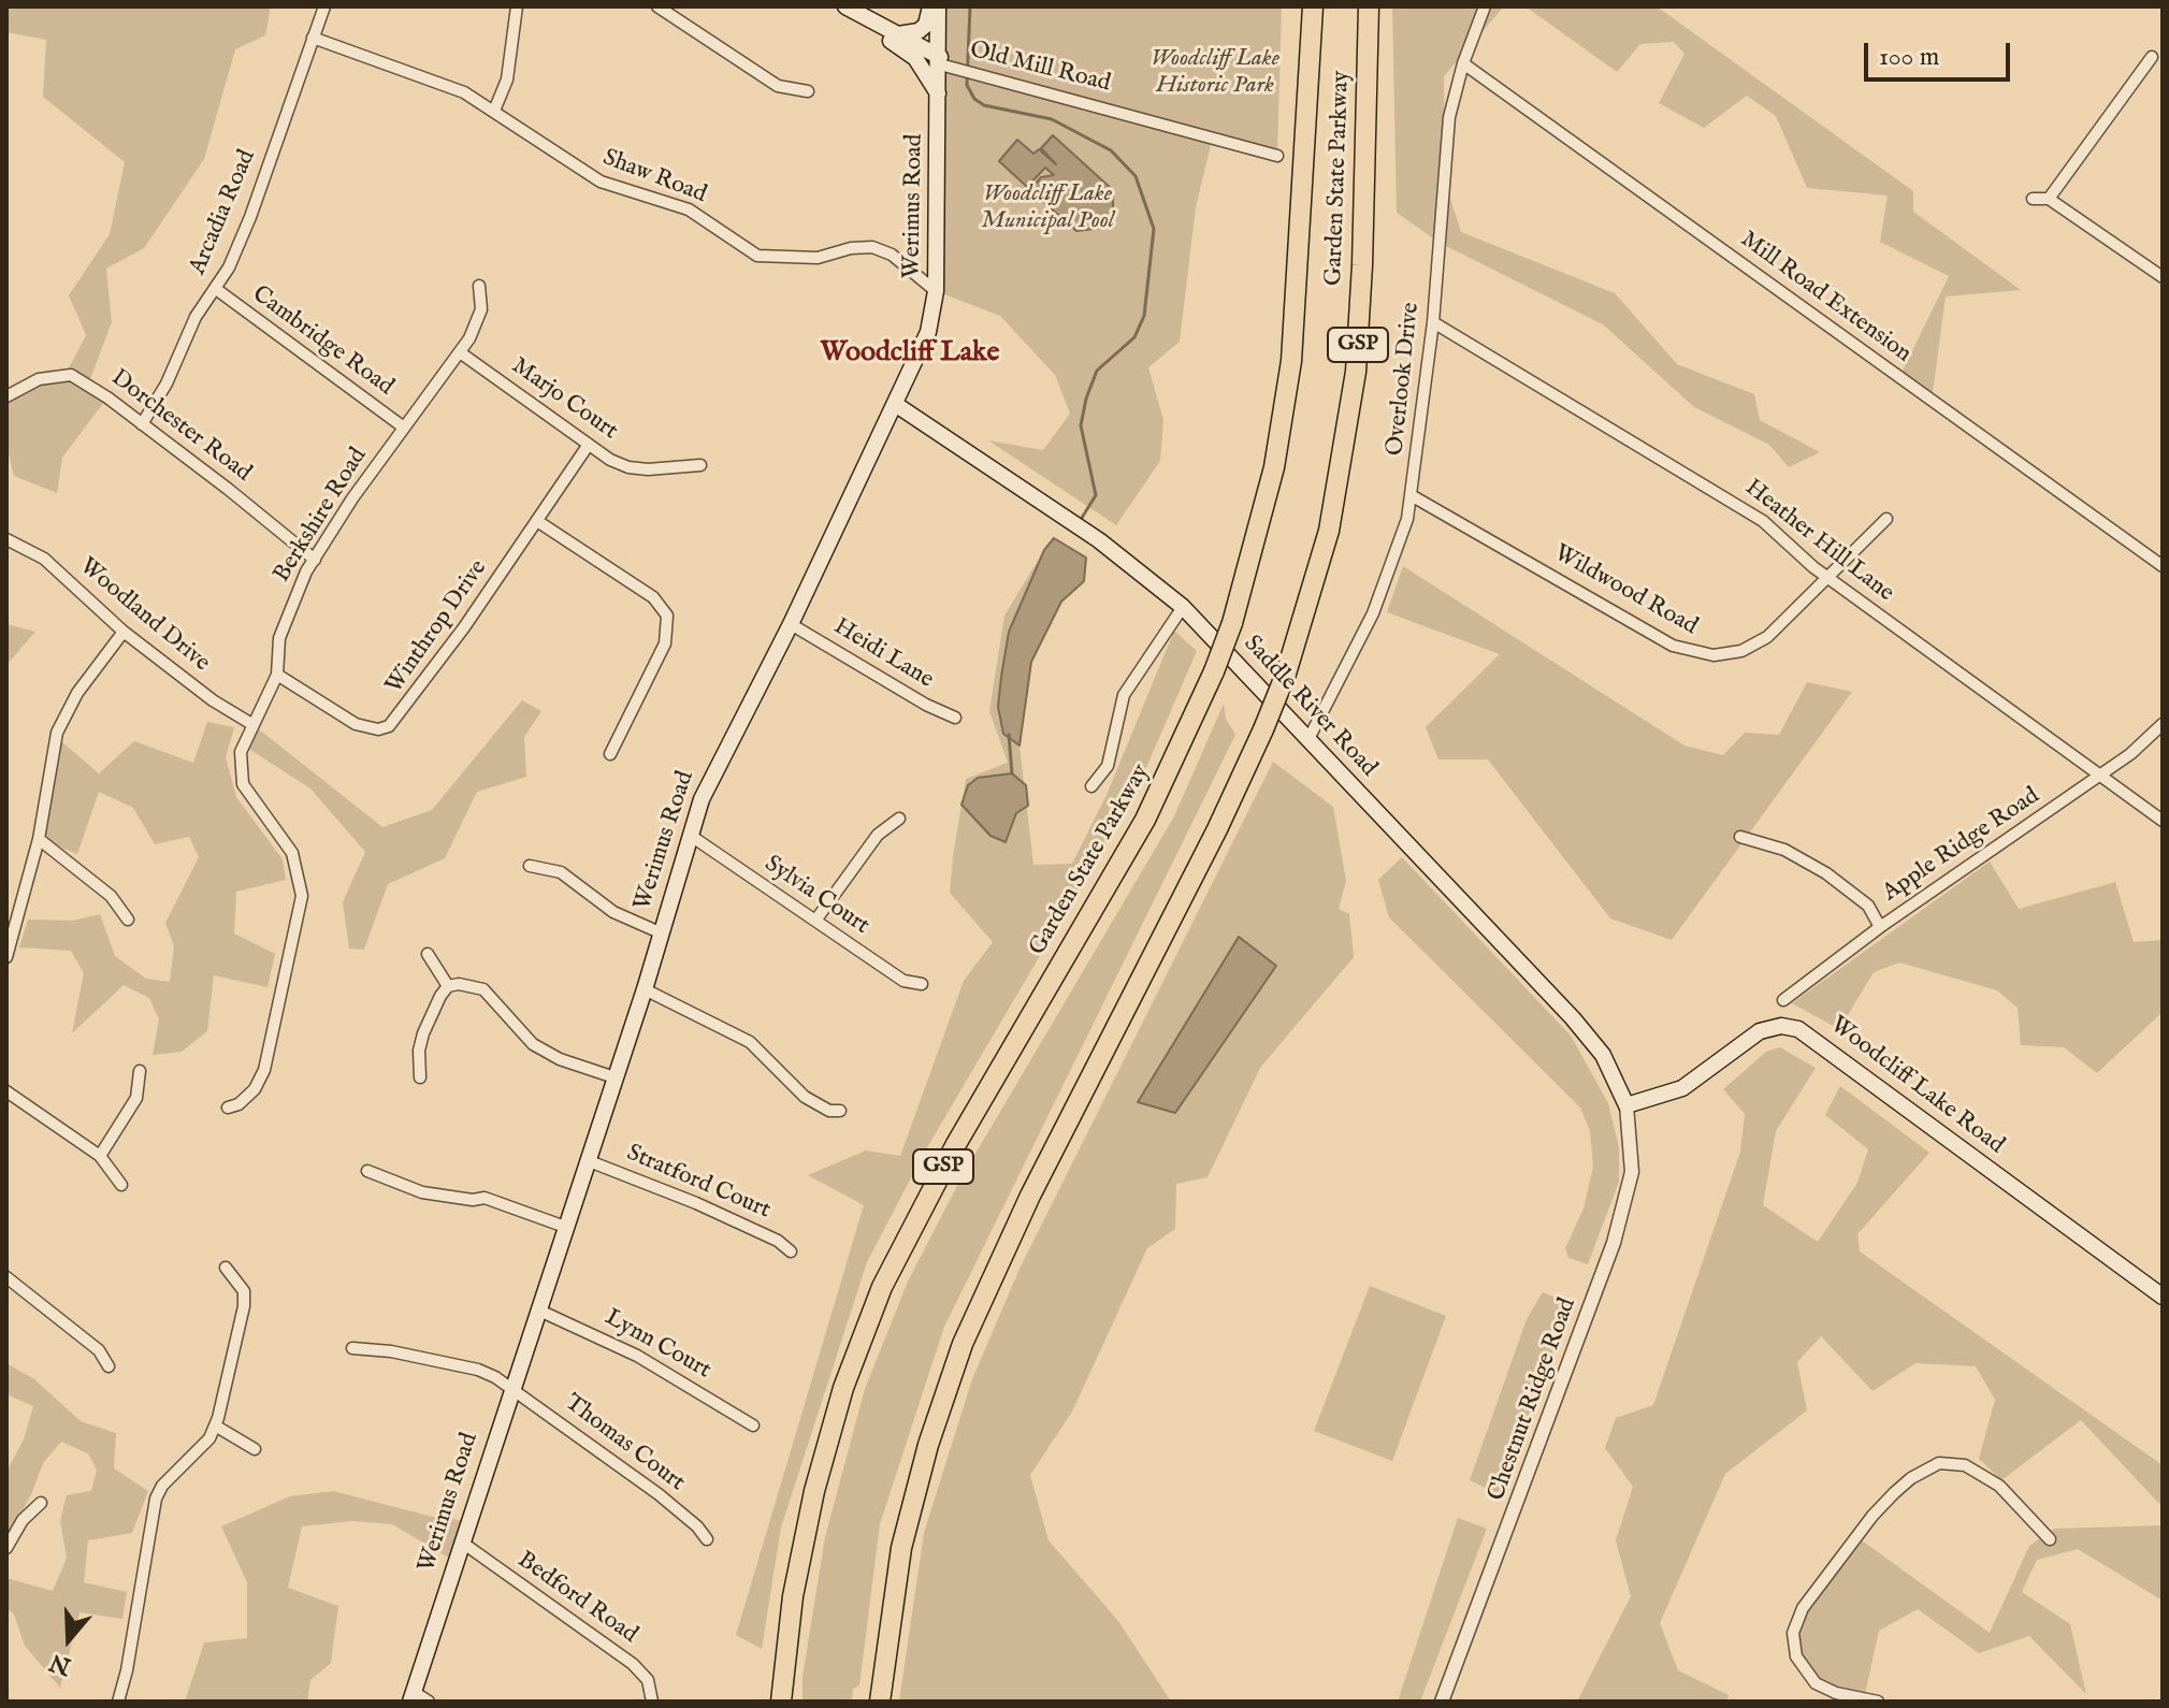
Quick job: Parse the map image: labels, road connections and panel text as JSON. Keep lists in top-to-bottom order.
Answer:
{
  "streets": {
    "highway": ["Garden State Parkway", "GSP"],
    "main road": ["Werimus Road", "Saddle River Road", "Woodcliff Lake Road"],
    "street": [
      "Old Mill Road",
      "Shaw Road",
      "Arcadia Road",
      "Mill Road Extension",
      "Cambridge Road",
      "Overlook Drive",
      "Marjo Court",
      "Dorchester Road",
      "Berkshire Road",
      "Heather Hill Lane",
      "Wildwood Road",
      "Woodland Drive",
      "Winthrop Drive",
      "Heidi Lane",
      "Apple Ridge Road",
      "Sylvia Court",
      "Stratford Court",
      "Lynn Court",
      "Chestnut Ridge Road",
      "Thomas Court",
      "Bedford Road"
    ]
  },
  "crossings": [
    ["Old Mill Road", "Werimus Road"],
    ["Shaw Road", "Werimus Road"],
    ["Shaw Road", "Arcadia Road"],
    ["Werimus Road", "Heidi Lane"],
    ["Werimus Road", "Saddle River Road"],
    ["Werimus Road", "Sylvia Court"],
    ["Werimus Road", "Stratford Court"],
    ["Werimus Road", "Lynn Court"],
    ["Werimus Road", "Thomas Court"],
    ["Werimus Road", "Bedford Road"],
    ["Arcadia Road", "Cambridge Road"],
    ["Arcadia Road", "Dorchester Road"],
    ["Mill Road Extension", "Overlook Drive"],
    ["Cambridge Road", "Berkshire Road"],
    ["Overlook Drive", "Heather Hill Lane"],
    ["Overlook Drive", "Wildwood Road"],
    ["Overlook Drive", "Saddle River Road"],
    ["Marjo Court", "Berkshire Road"],
    ["Marjo Court", "Winthrop Drive"],
    ["Dorchester Road", "Berkshire Road"],
    ["Berkshire Road", "Woodland Drive"],
    ["Berkshire Road", "Winthrop Drive"],
    ["Heather Hill Lane", "Wildwood Road"],
    ["Heather Hill Lane", "Apple Ridge Road"],
    ["Saddle River Road", "Woodcliff Lake Road"],
    ["Saddle River Road", "Chestnut Ridge Road"],
    ["Woodcliff Lake Road", "Chestnut Ridge Road"]
  ],
  "districts": ["Woodcliff Lake"],
  "parks": ["Woodcliff Lake Historic Park", "Woodcliff Lake Municipal Pool"],
  "scale_bar": "100 m",
  "north": "bottom"
}
